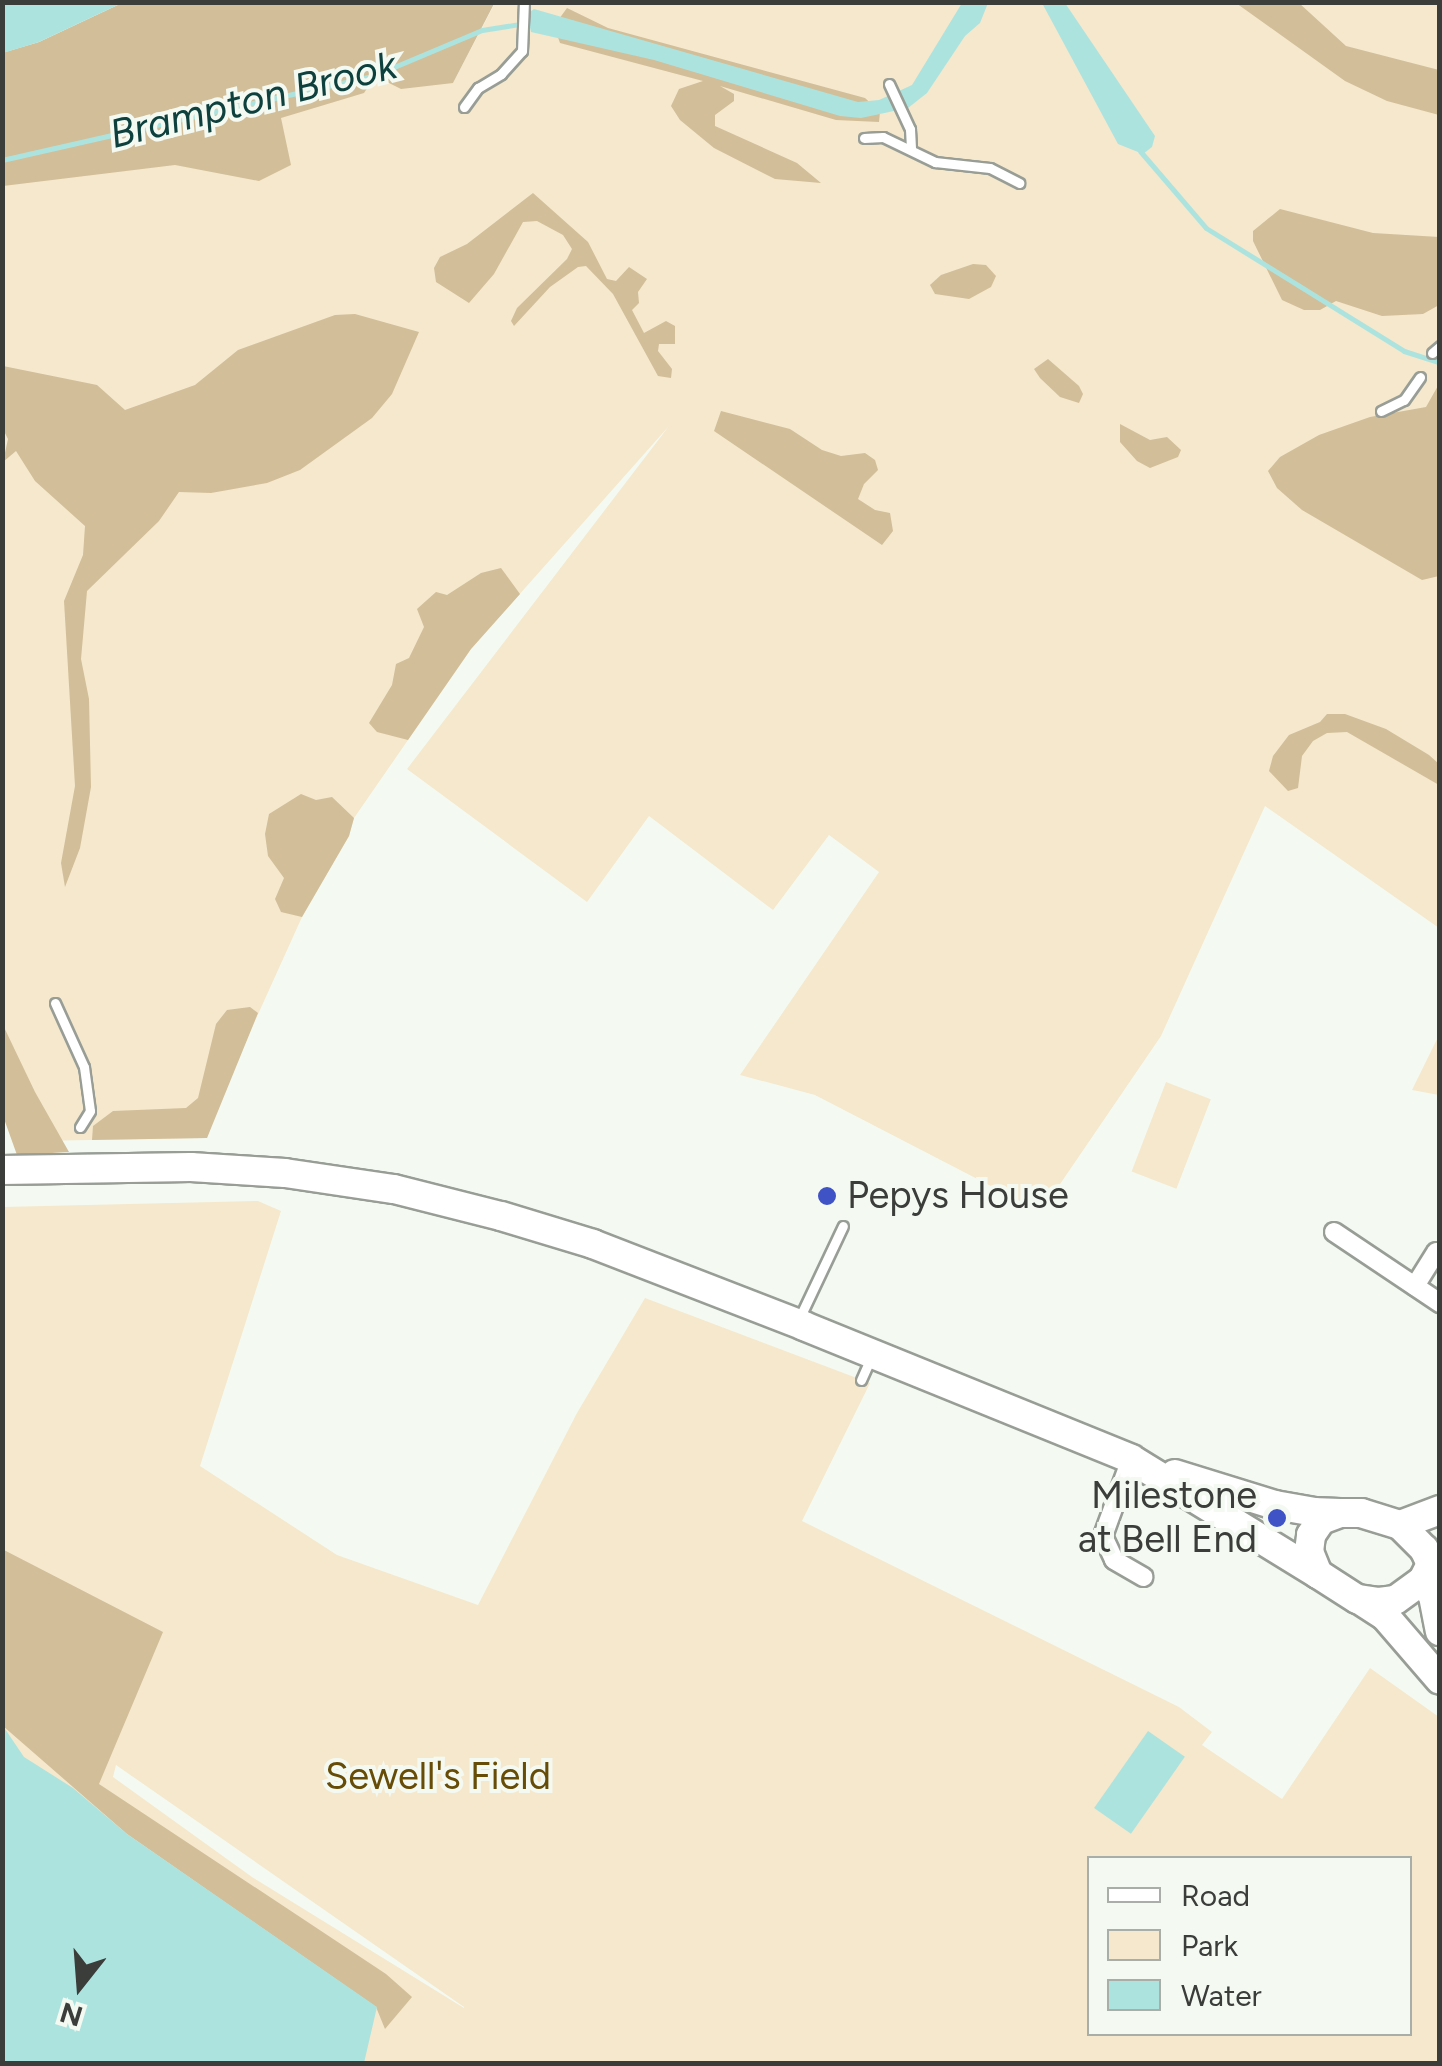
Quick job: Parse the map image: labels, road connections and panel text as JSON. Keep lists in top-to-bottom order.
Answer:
{
  "water": ["Brampton Brook"],
  "parks": ["Sewell's Field"],
  "places": ["Pepys House", "Milestone at Bell End"],
  "legend": ["Road", "Park", "Water"],
  "north": "bottom"
}
